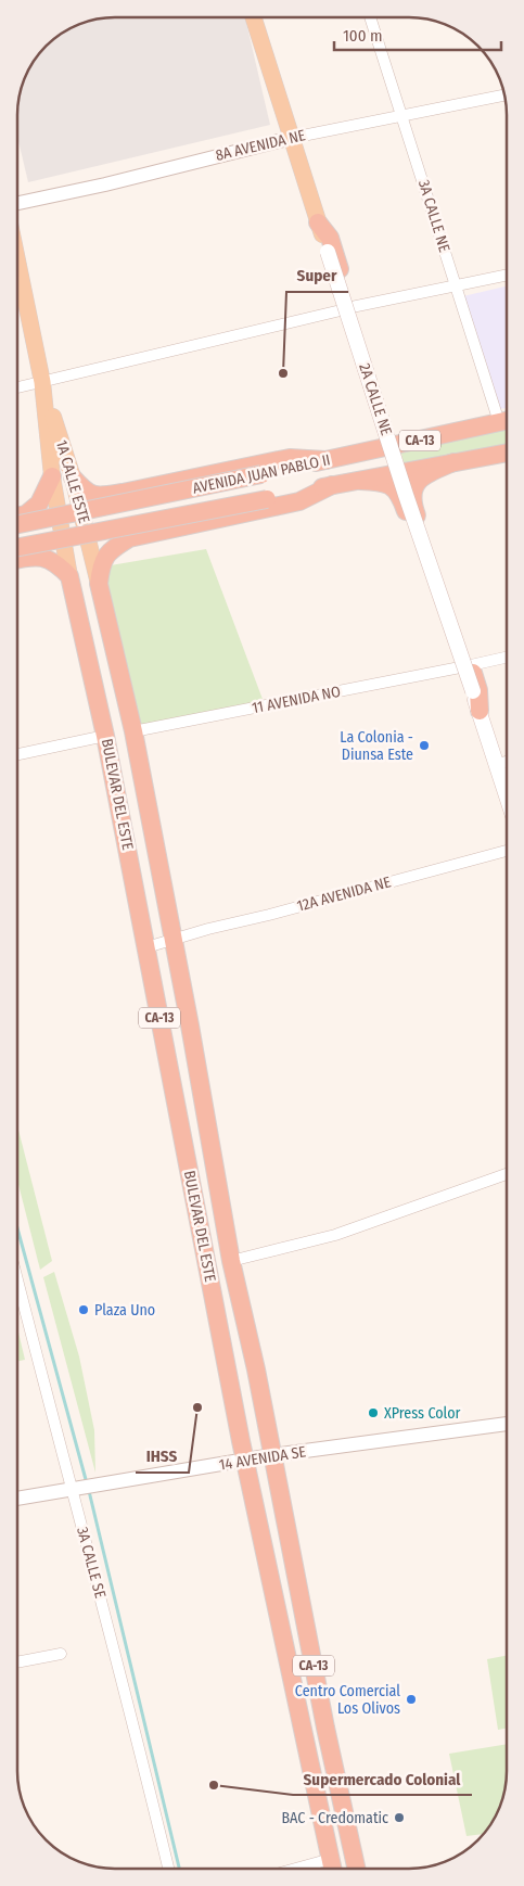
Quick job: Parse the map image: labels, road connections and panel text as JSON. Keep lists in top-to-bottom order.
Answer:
{
  "streets": {
    "highway": ["CA-13", "AVENIDA JUAN PABLO II", "BULEVAR DEL ESTE"],
    "main road": ["2A CALLE NE", "1A CALLE ESTE"],
    "street": [
      "8A AVENIDA NE",
      "3A CALLE NE",
      "11 AVENIDA NO",
      "12A AVENIDA NE",
      "14 AVENIDA SE",
      "3A CALLE SE"
    ]
  },
  "crossings": [
    ["8A AVENIDA NE", "3A CALLE NE"],
    ["8A AVENIDA NE", "2A CALLE NE"],
    ["3A CALLE NE", "AVENIDA JUAN PABLO II"],
    ["1A CALLE ESTE", "BULEVAR DEL ESTE"],
    ["11 AVENIDA NO", "BULEVAR DEL ESTE"],
    ["BULEVAR DEL ESTE", "12A AVENIDA NE"],
    ["BULEVAR DEL ESTE", "14 AVENIDA SE"],
    ["14 AVENIDA SE", "3A CALLE SE"]
  ],
  "places": [
    "Super",
    "La Colonia - Diunsa Este",
    "Plaza Uno",
    "IHSS",
    "XPress Color",
    "Centro Comercial Los Olivos",
    "Supermercado Colonial",
    "BAC - Credomatic"
  ],
  "scale_bar": "100 m"
}
